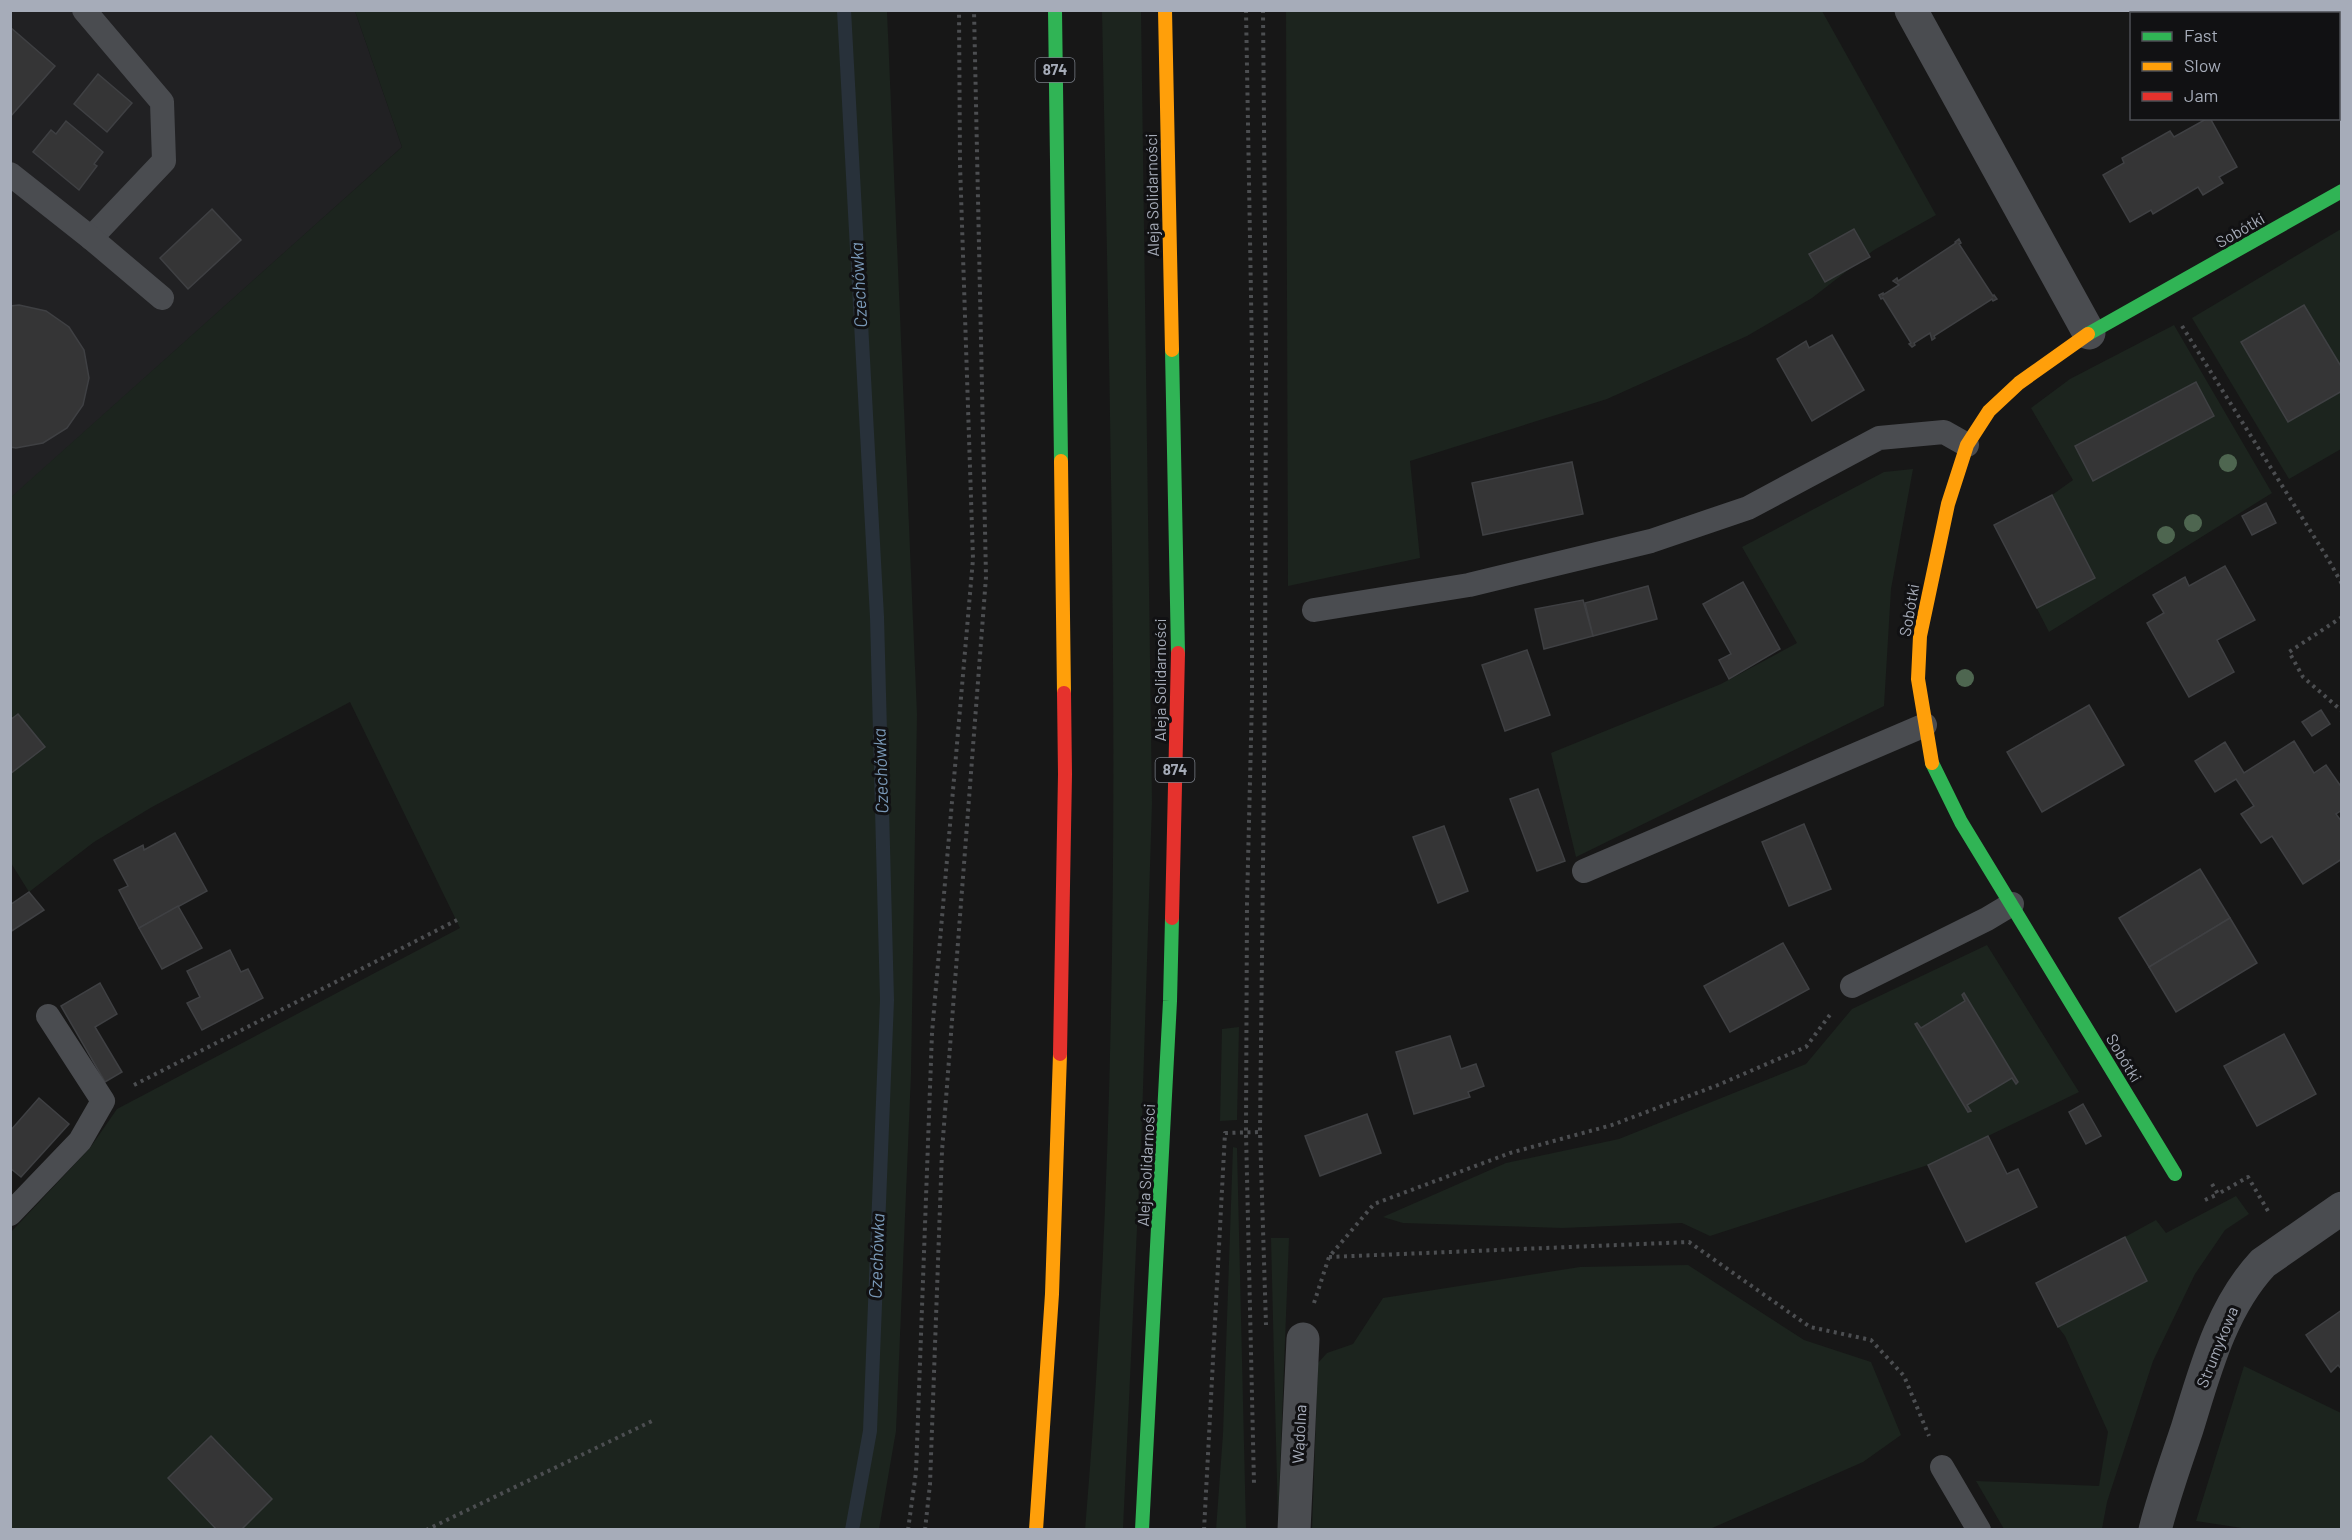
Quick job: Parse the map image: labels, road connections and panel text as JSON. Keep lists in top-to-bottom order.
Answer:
{
  "streets": {
    "main road": ["874", "Aleja Solidarności", "Sobótki"],
    "street": ["Strumykowa", "Wądolna"]
  },
  "water": ["Czechówka"],
  "legend": ["Fast", "Slow", "Jam"]
}
